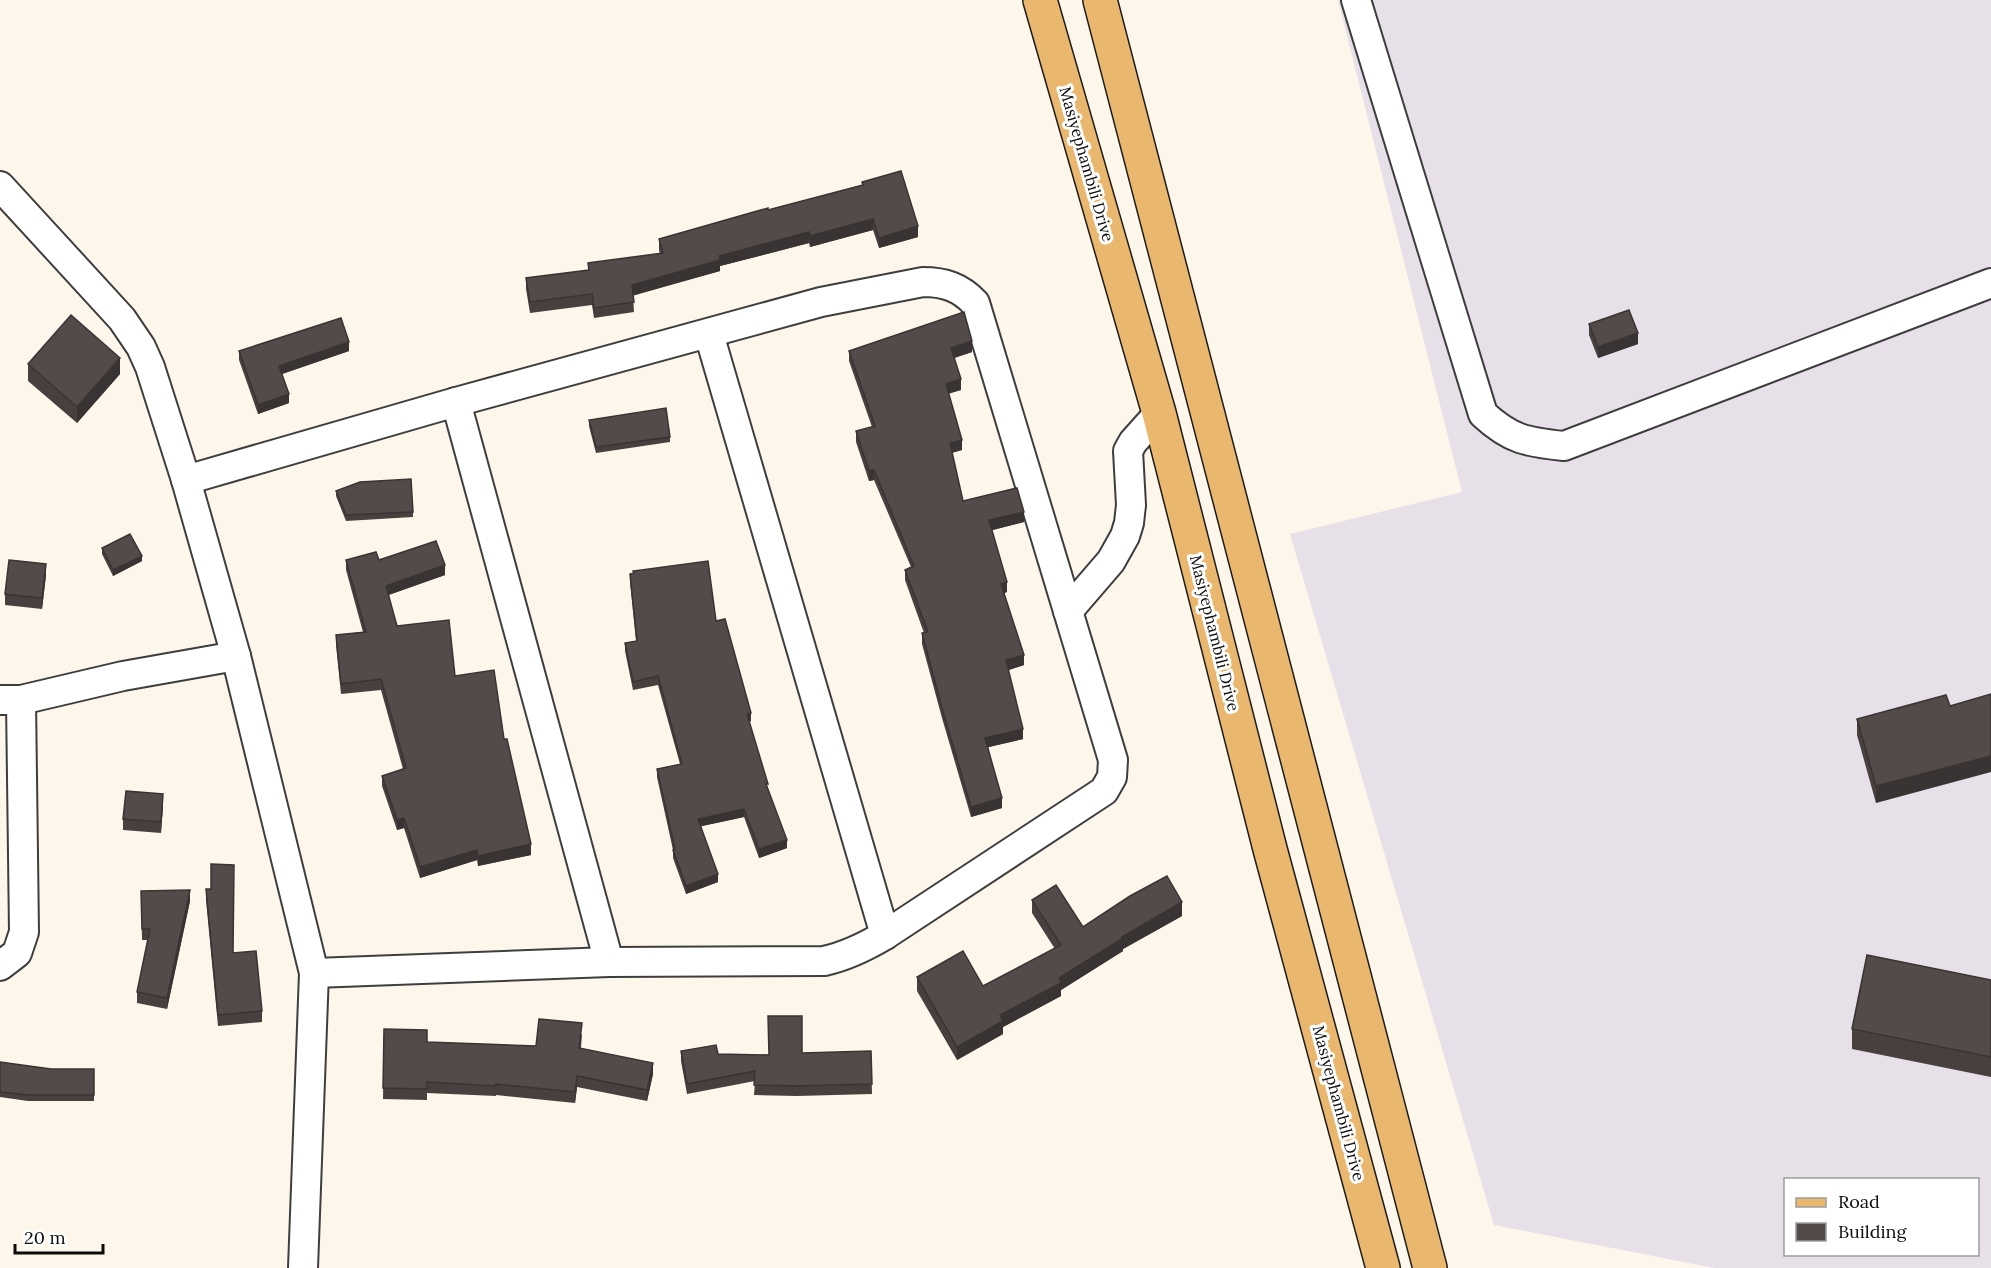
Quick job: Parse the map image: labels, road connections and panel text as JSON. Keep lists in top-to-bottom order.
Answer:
{
  "streets": {
    "main road": ["Masiyephambili Drive"]
  },
  "legend": ["Road", "Building"],
  "scale_bar": "20 m"
}
